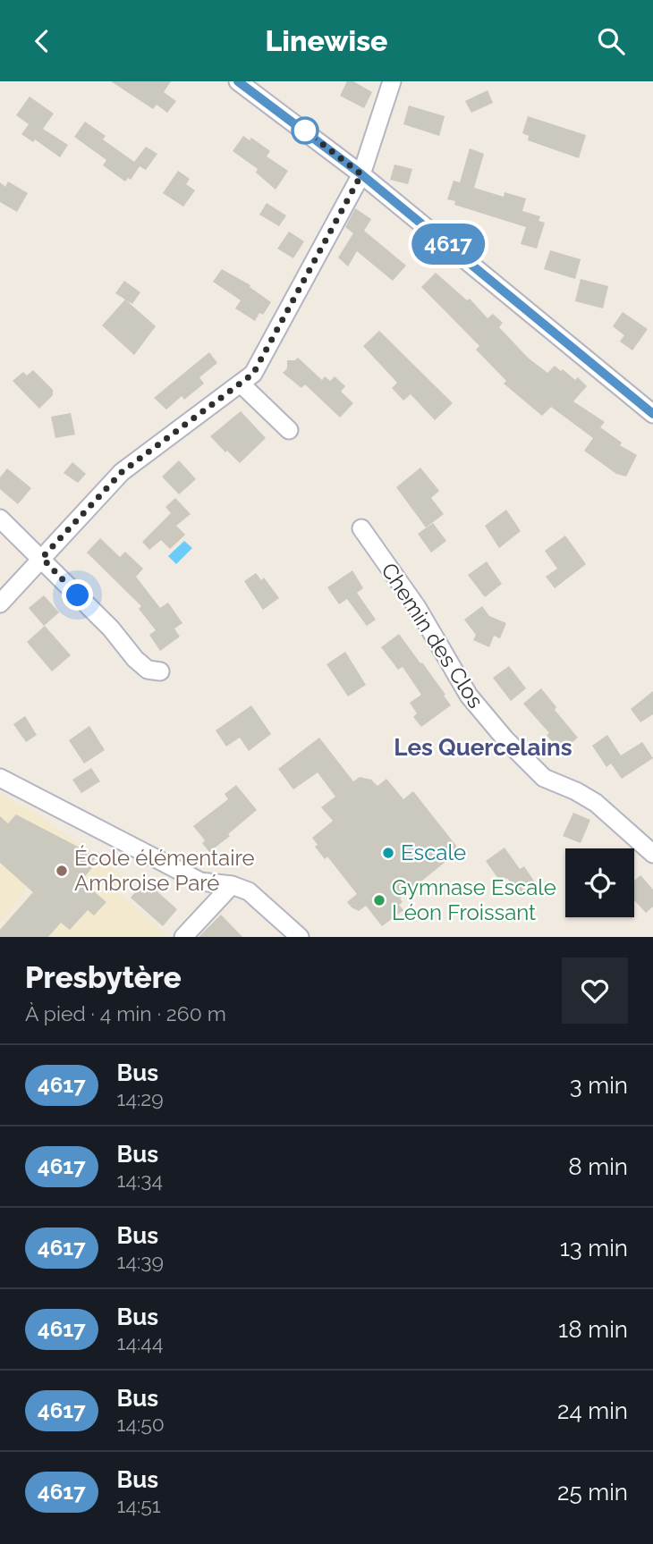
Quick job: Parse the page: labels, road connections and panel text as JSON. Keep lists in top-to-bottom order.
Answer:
{
  "streets": {
    "street": ["Chemin des Clos"]
  },
  "districts": ["Les Quercelains"],
  "places": ["Escale", "École élémentaire Ambroise Paré", "Gymnase Escale Léon Froissant"],
  "lines": ["bus line 4617"],
  "page": {
    "header": "Linewise",
    "on_map": "4617",
    "heading": ["Presbytère", "À pied · 4 min · 260 m"],
    "list": [
      {
        "mark": "4617",
        "name": "Bus",
        "note": "14:29",
        "value": "3 min"
      },
      {
        "mark": "4617",
        "name": "Bus",
        "note": "14:34",
        "value": "8 min"
      },
      {
        "mark": "4617",
        "name": "Bus",
        "note": "14:39",
        "value": "13 min"
      },
      {
        "mark": "4617",
        "name": "Bus",
        "note": "14:44",
        "value": "18 min"
      },
      {
        "mark": "4617",
        "name": "Bus",
        "note": "14:50",
        "value": "24 min"
      },
      {
        "mark": "4617",
        "name": "Bus",
        "note": "14:51",
        "value": "25 min"
      }
    ]
  }
}
